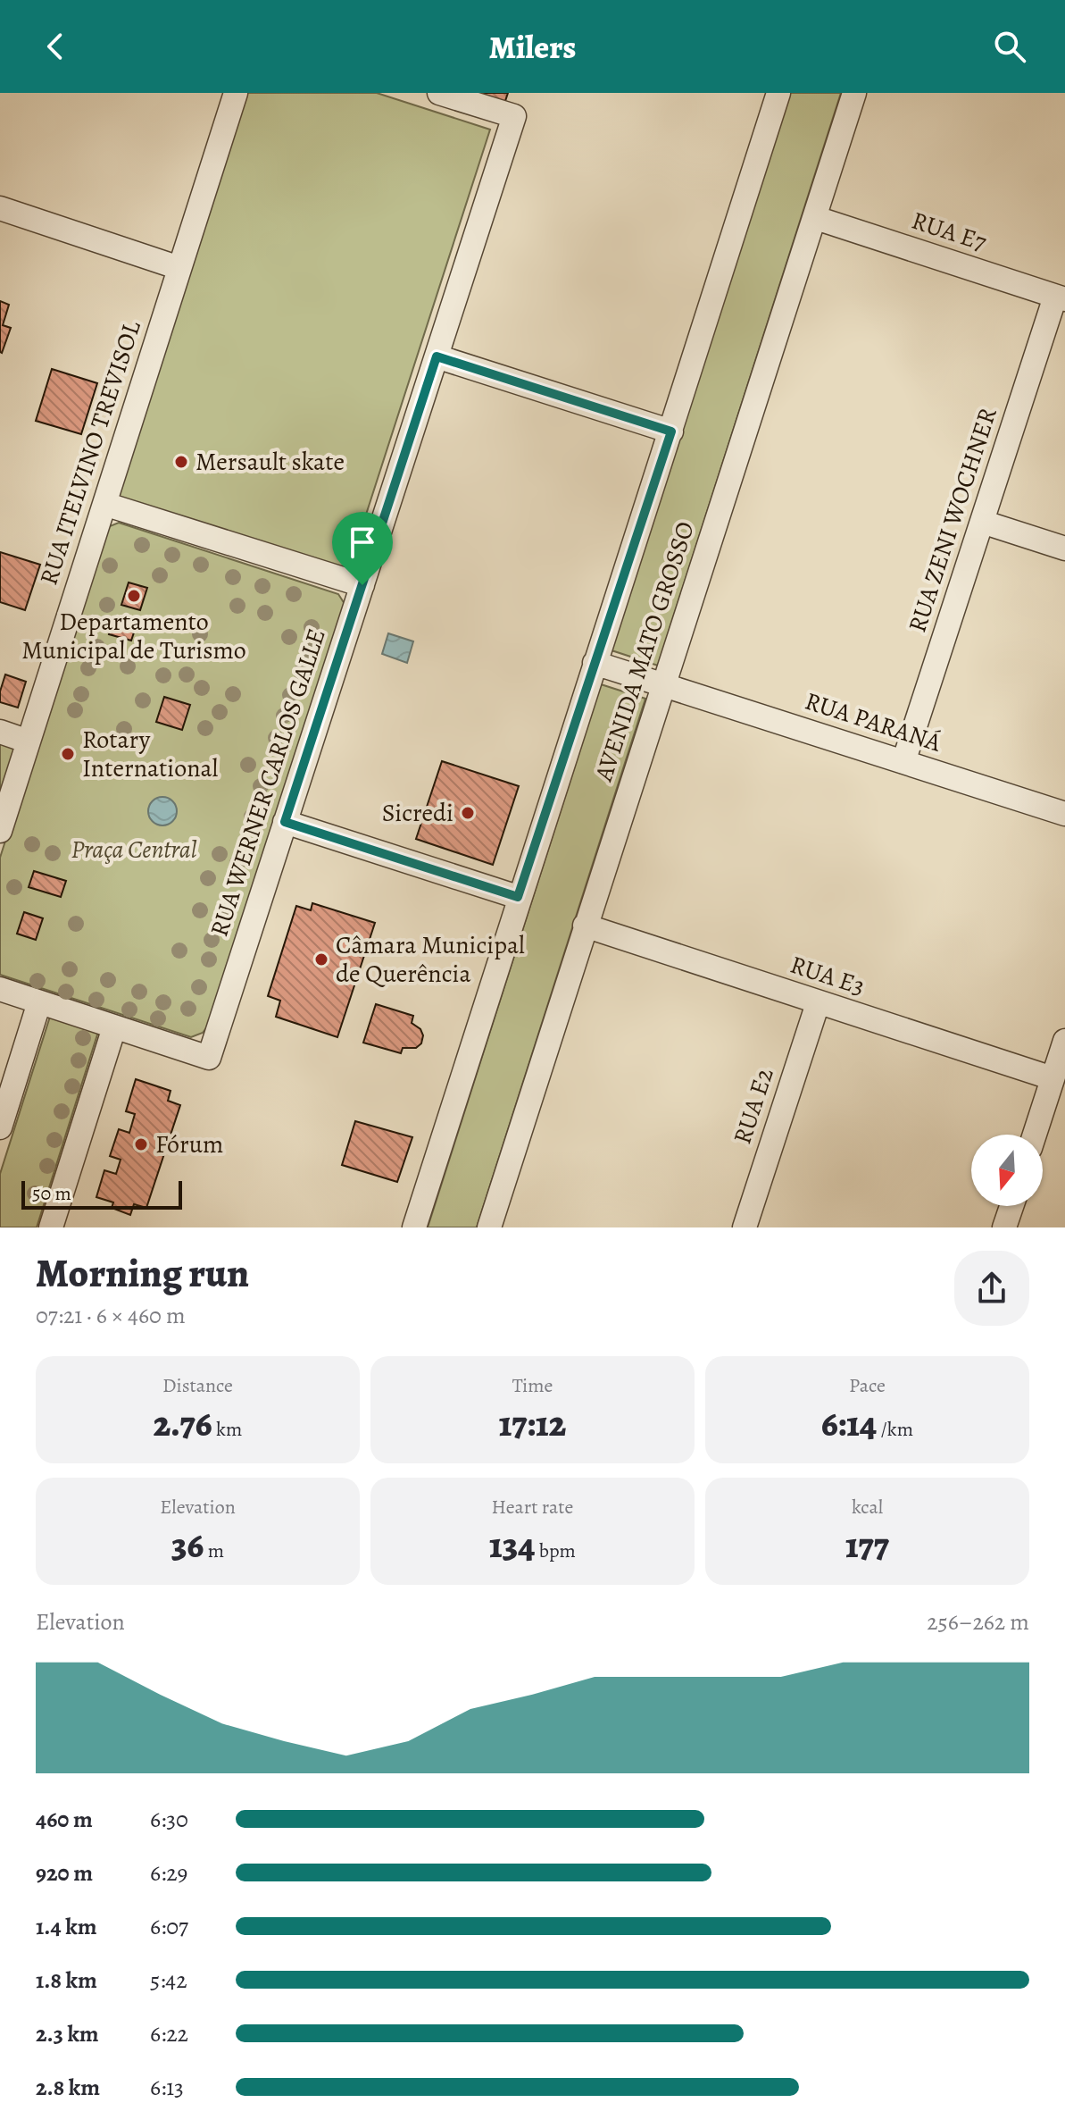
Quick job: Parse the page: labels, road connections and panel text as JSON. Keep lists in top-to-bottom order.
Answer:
{
  "streets": {
    "street": [
      "RUA E7",
      "RUA ITELVINO TREVISOL",
      "RUA ZENI WOCHNER",
      "AVENIDA MATO GROSSO",
      "RUA PARANÁ",
      "RUA WERNER CARLOS GALLE",
      "RUA E3",
      "RUA E2"
    ]
  },
  "crossings": [
    ["RUA E7", "RUA ZENI WOCHNER"],
    ["RUA E7", "AVENIDA MATO GROSSO"],
    ["RUA ZENI WOCHNER", "RUA PARANÁ"],
    ["AVENIDA MATO GROSSO", "RUA PARANÁ"],
    ["AVENIDA MATO GROSSO", "RUA E3"],
    ["RUA E3", "RUA E2"]
  ],
  "parks": ["Praça Central"],
  "places": [
    "Mersault skate",
    "Departamento Municipal de Turismo",
    "Rotary International",
    "Sicredi",
    "Câmara Municipal de Querência",
    "Fórum"
  ],
  "scale_bar": "50 m",
  "north": "bottom",
  "page": {
    "header": "Milers",
    "scale": "50 m",
    "heading": ["Morning run", "07:21 · 6 × 460 m"],
    "stats": [
      ["Distance", "2.76 km"],
      ["Time", "17:12"],
      ["Pace", "6:14 /km"],
      ["Elevation", "36 m"],
      ["Heart rate", "134 bpm"],
      ["kcal", "177"]
    ],
    "chart": ["Elevation", "256–262 m"],
    "list": [
      {
        "name": "460 m",
        "note": "6:30"
      },
      {
        "name": "920 m",
        "note": "6:29"
      },
      {
        "name": "1.4 km",
        "note": "6:07"
      },
      {
        "name": "1.8 km",
        "note": "5:42"
      },
      {
        "name": "2.3 km",
        "note": "6:22"
      },
      {
        "name": "2.8 km",
        "note": "6:13"
      }
    ]
  }
}
